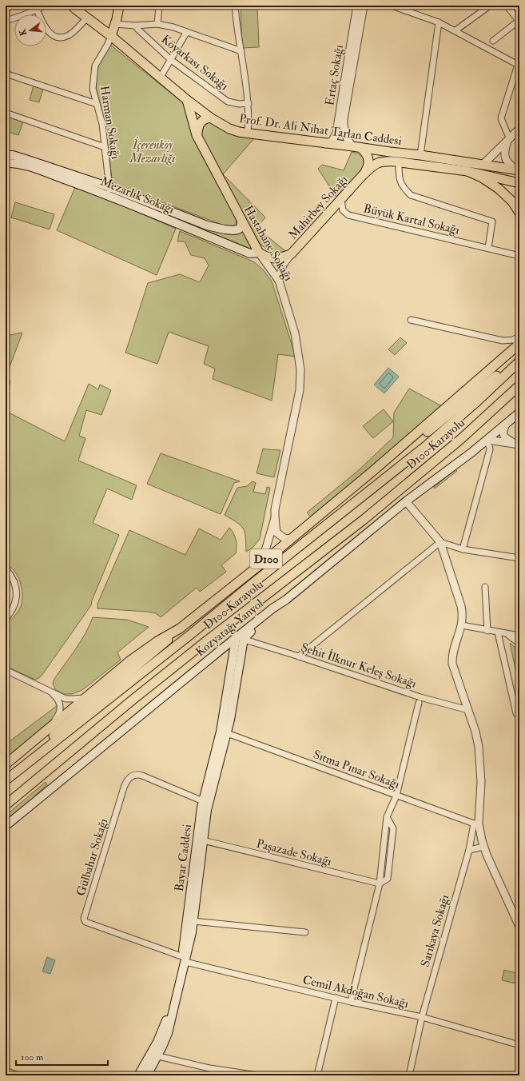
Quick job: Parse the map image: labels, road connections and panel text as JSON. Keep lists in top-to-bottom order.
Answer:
{
  "streets": {
    "main road": [
      "Prof. Dr. Ali Nihat Tarlan Caddesi",
      "Mezarlık Sokağı",
      "Mahirbey Sokağı",
      "Hastahane Sokağı",
      "D100 Karayolu",
      "D100",
      "Kozyatağı Yanyol",
      "Bayar Caddesi"
    ],
    "street": [
      "Köyarkası Sokağı",
      "Ertaç Sokağı",
      "Harman Sokağı",
      "Büyük Kartal Sokağı",
      "Şehit İlknur Keleş Sokağı",
      "Sıtma Pınar Sokağı",
      "Paşazade Sokağı",
      "Gülbahar Sokağı",
      "Sarıkaya Sokağı",
      "Cemil Akdoğan Sokağı"
    ]
  },
  "crossings": [
    ["Ertaç Sokağı", "Prof. Dr. Ali Nihat Tarlan Caddesi"],
    ["Harman Sokağı", "Prof. Dr. Ali Nihat Tarlan Caddesi"],
    ["Harman Sokağı", "Mezarlık Sokağı"],
    ["Prof. Dr. Ali Nihat Tarlan Caddesi", "Mahirbey Sokağı"],
    ["Prof. Dr. Ali Nihat Tarlan Caddesi", "Hastahane Sokağı"],
    ["Mezarlık Sokağı", "Mahirbey Sokağı"],
    ["Mezarlık Sokağı", "Hastahane Sokağı"],
    ["Mahirbey Sokağı", "Büyük Kartal Sokağı"],
    ["Mahirbey Sokağı", "Hastahane Sokağı"],
    ["Hastahane Sokağı", "D100"],
    ["Kozyatağı Yanyol", "Şehit İlknur Keleş Sokağı"],
    ["Kozyatağı Yanyol", "Bayar Caddesi"],
    ["Şehit İlknur Keleş Sokağı", "Bayar Caddesi"],
    ["Sıtma Pınar Sokağı", "Bayar Caddesi"],
    ["Sıtma Pınar Sokağı", "Sarıkaya Sokağı"],
    ["Paşazade Sokağı", "Bayar Caddesi"],
    ["Gülbahar Sokağı", "Bayar Caddesi"],
    ["Gülbahar Sokağı", "Cemil Akdoğan Sokağı"],
    ["Bayar Caddesi", "Cemil Akdoğan Sokağı"],
    ["Sarıkaya Sokağı", "Cemil Akdoğan Sokağı"]
  ],
  "parks": ["İçerenköy Mezarlığı"],
  "scale_bar": "100 m",
  "north": "left"
}
